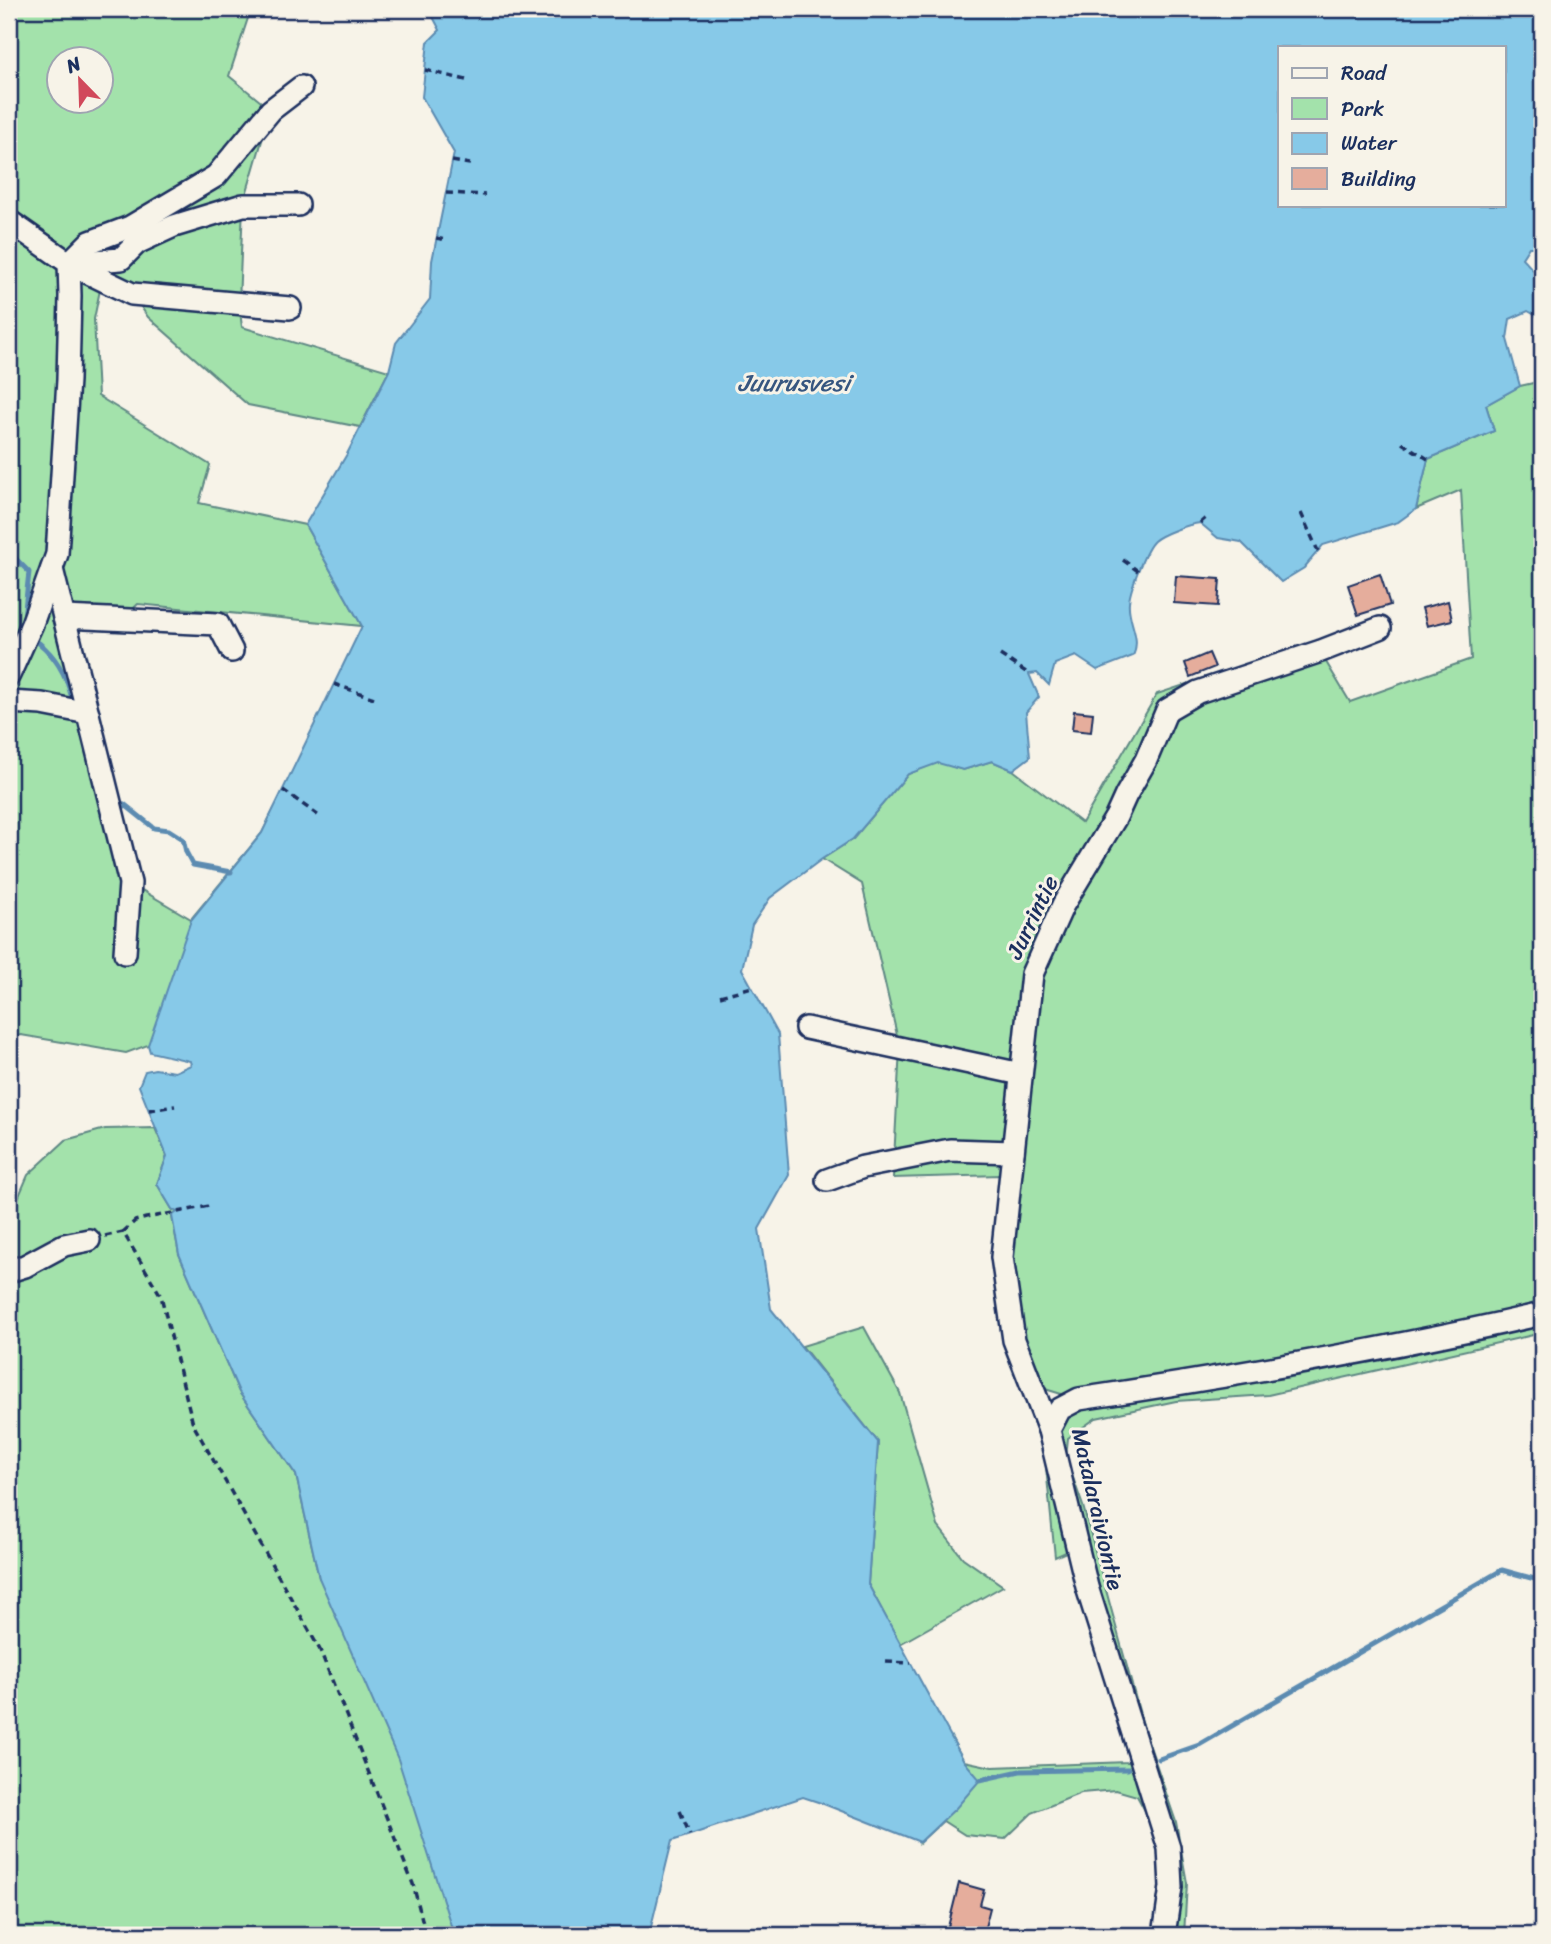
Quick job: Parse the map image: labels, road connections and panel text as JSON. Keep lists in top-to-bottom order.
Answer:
{
  "streets": {
    "street": ["Jurrintie", "Matalaraiviontie"]
  },
  "crossings": [
    ["Jurrintie", "Matalaraiviontie"]
  ],
  "water": ["Juurusvesi"],
  "legend": [
    "Road",
    "Park",
    "Water",
    "Building"
  ],
  "north": "top left"
}
